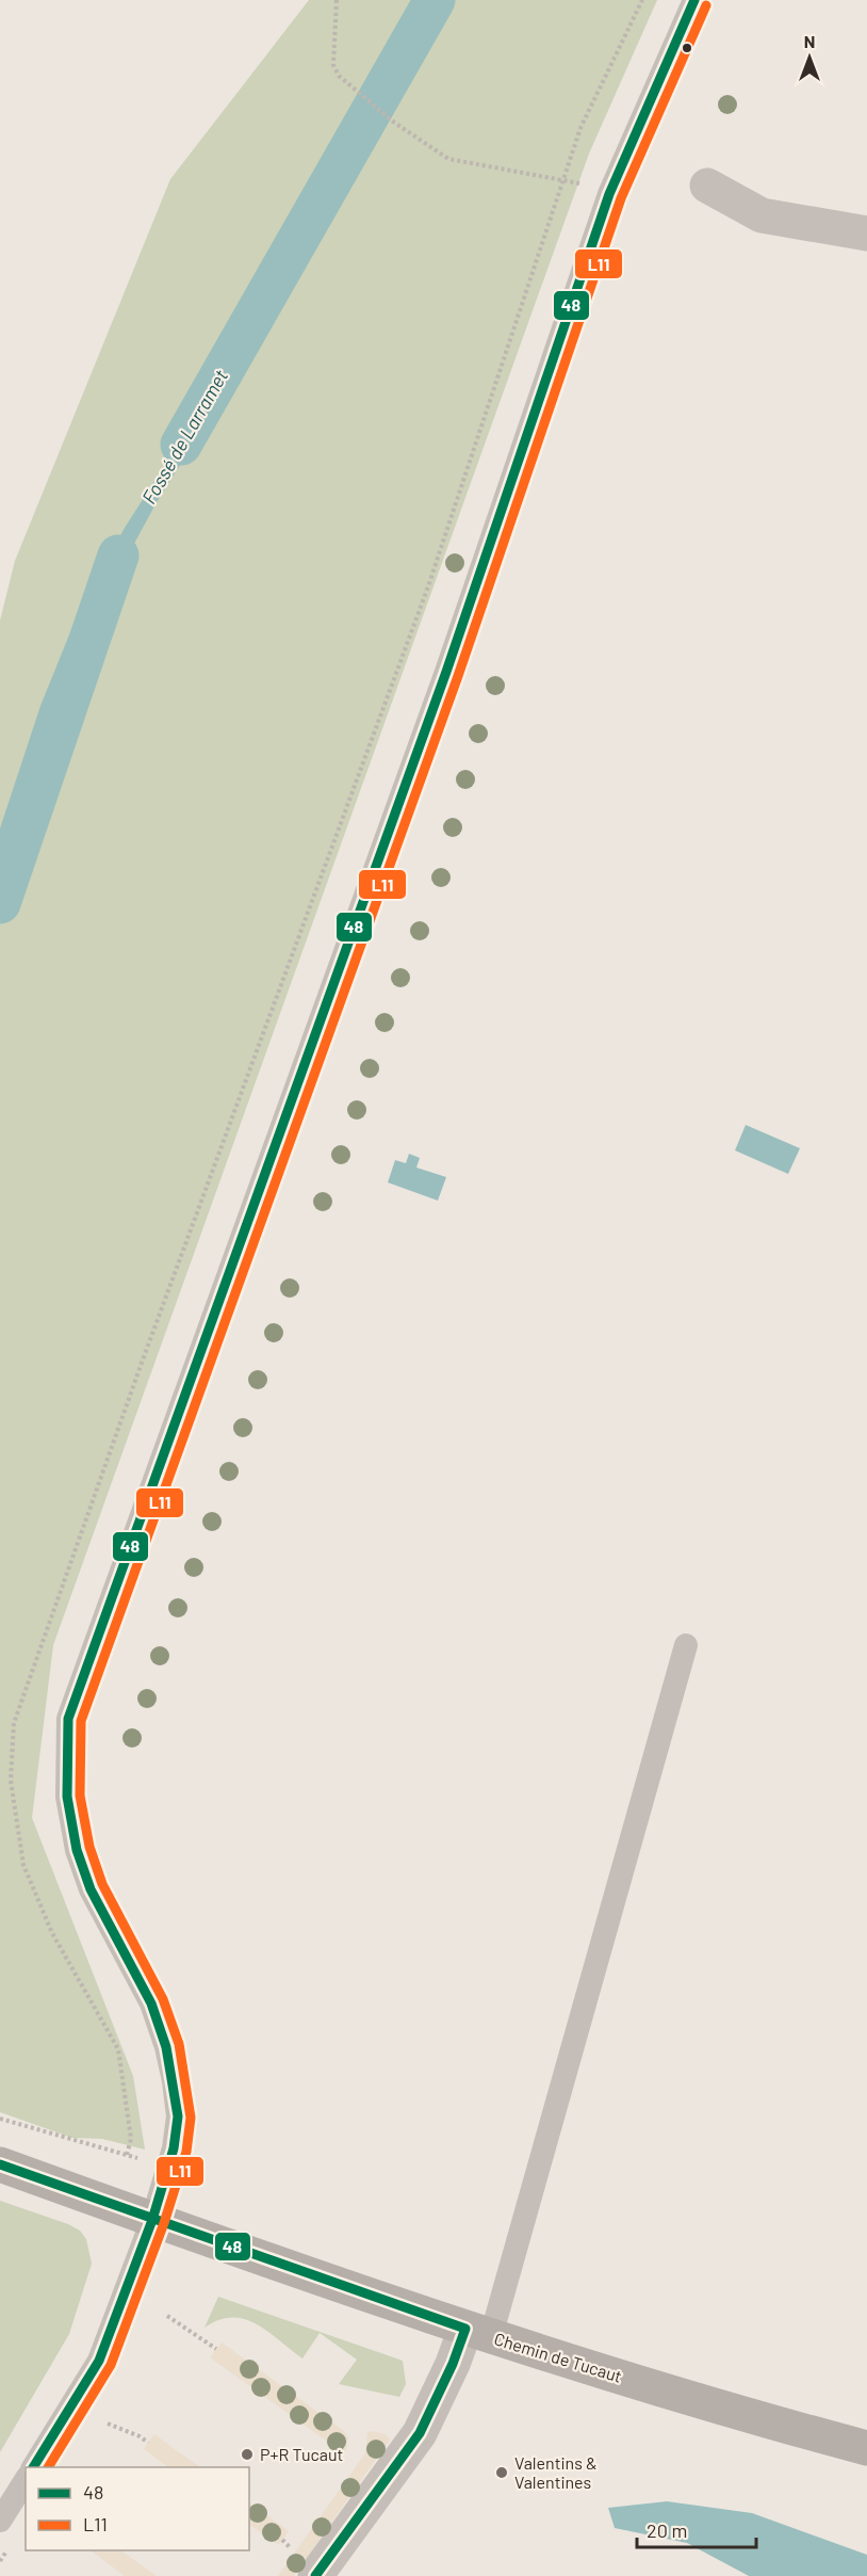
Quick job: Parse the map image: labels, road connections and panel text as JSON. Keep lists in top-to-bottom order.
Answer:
{
  "streets": {
    "main road": ["Chemin de Tucaut"]
  },
  "water": ["Fossé de Larramet"],
  "places": ["P+R Tucaut", "Valentins & Valentines"],
  "lines": ["transit line 48", "transit line L11"],
  "legend": ["48", "L11"],
  "scale_bar": "20 m",
  "north": "top"
}
